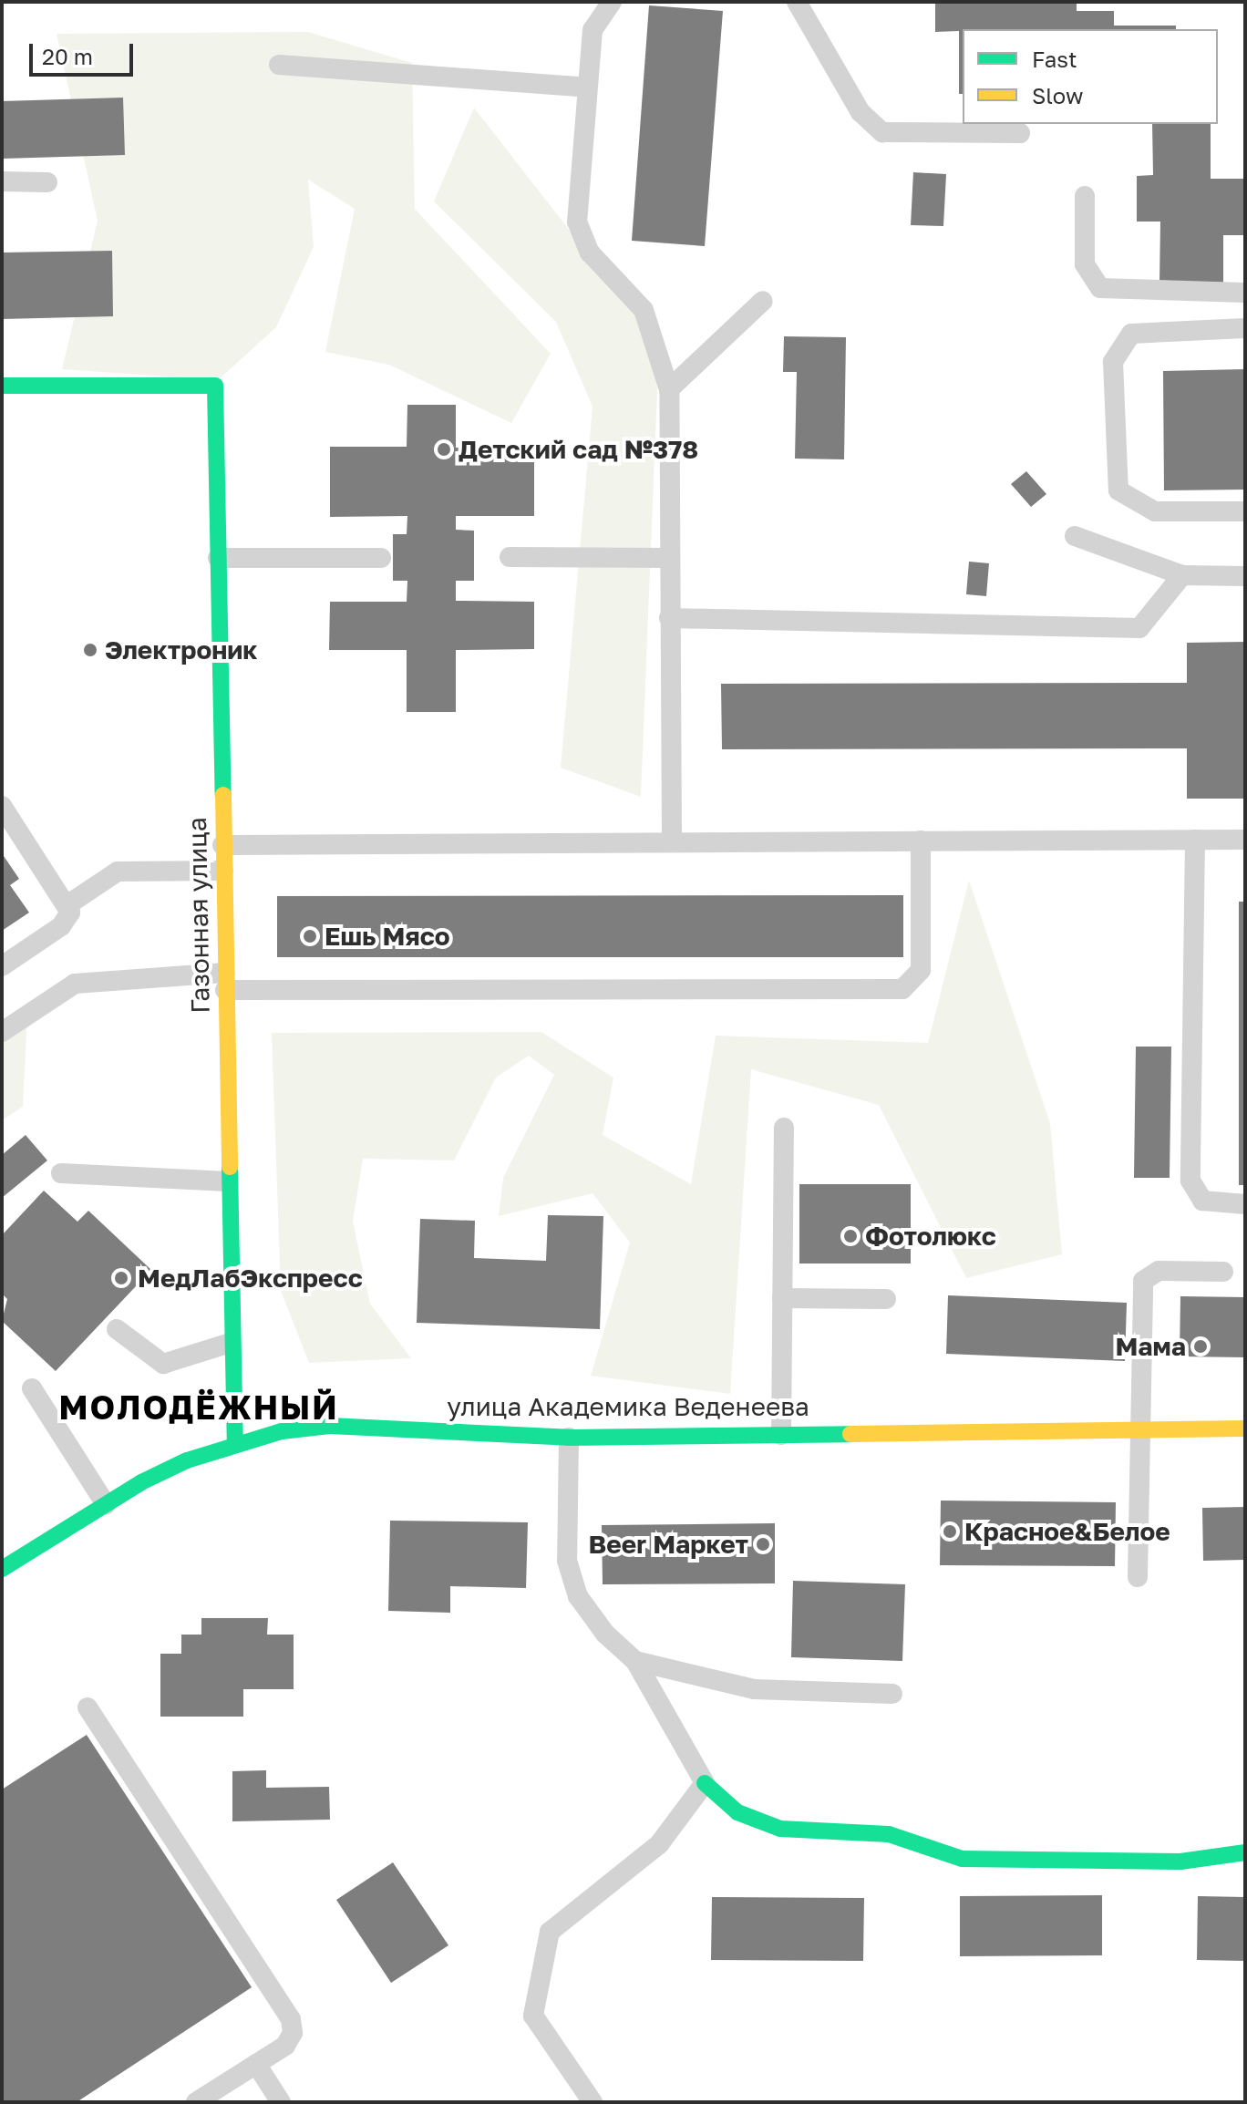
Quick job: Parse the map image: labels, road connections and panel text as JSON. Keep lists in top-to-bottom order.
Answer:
{
  "streets": {
    "street": ["Газонная улица", "улица Академика Веденеева"]
  },
  "crossings": [
    ["Газонная улица", "улица Академика Веденеева"]
  ],
  "districts": ["МОЛОДЁЖНЫЙ"],
  "places": [
    "Детский сад №378",
    "Электроник",
    "Ешь Мясо",
    "Фотолюкс",
    "МедЛабЭкспресс",
    "Мама",
    "Красное&Белое",
    "Beer Маркет"
  ],
  "legend": ["Fast", "Slow"],
  "scale_bar": "20 m"
}
